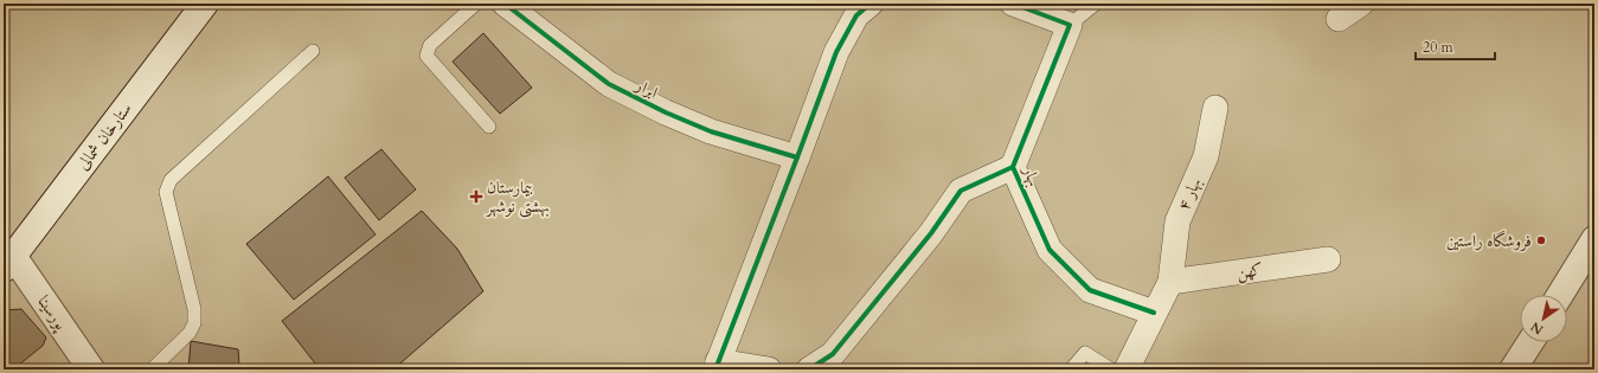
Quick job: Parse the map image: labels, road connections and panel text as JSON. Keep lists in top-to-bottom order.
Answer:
{
  "streets": {
    "main road": ["ستارخان شمالی", "پورسینا"],
    "street": [
      "ابرار",
      "بهار",
      "بهار ۴",
      "کهن"
    ]
  },
  "crossings": [
    ["ستارخان شمالی", "پورسینا"],
    ["بهار ۴", "کهن"]
  ],
  "places": {
    "health": ["بیمارستان بهشتی نوشهر"],
    "other": ["فروشگاه راستین"]
  },
  "scale_bar": "20 m",
  "north": "bottom left"
}
